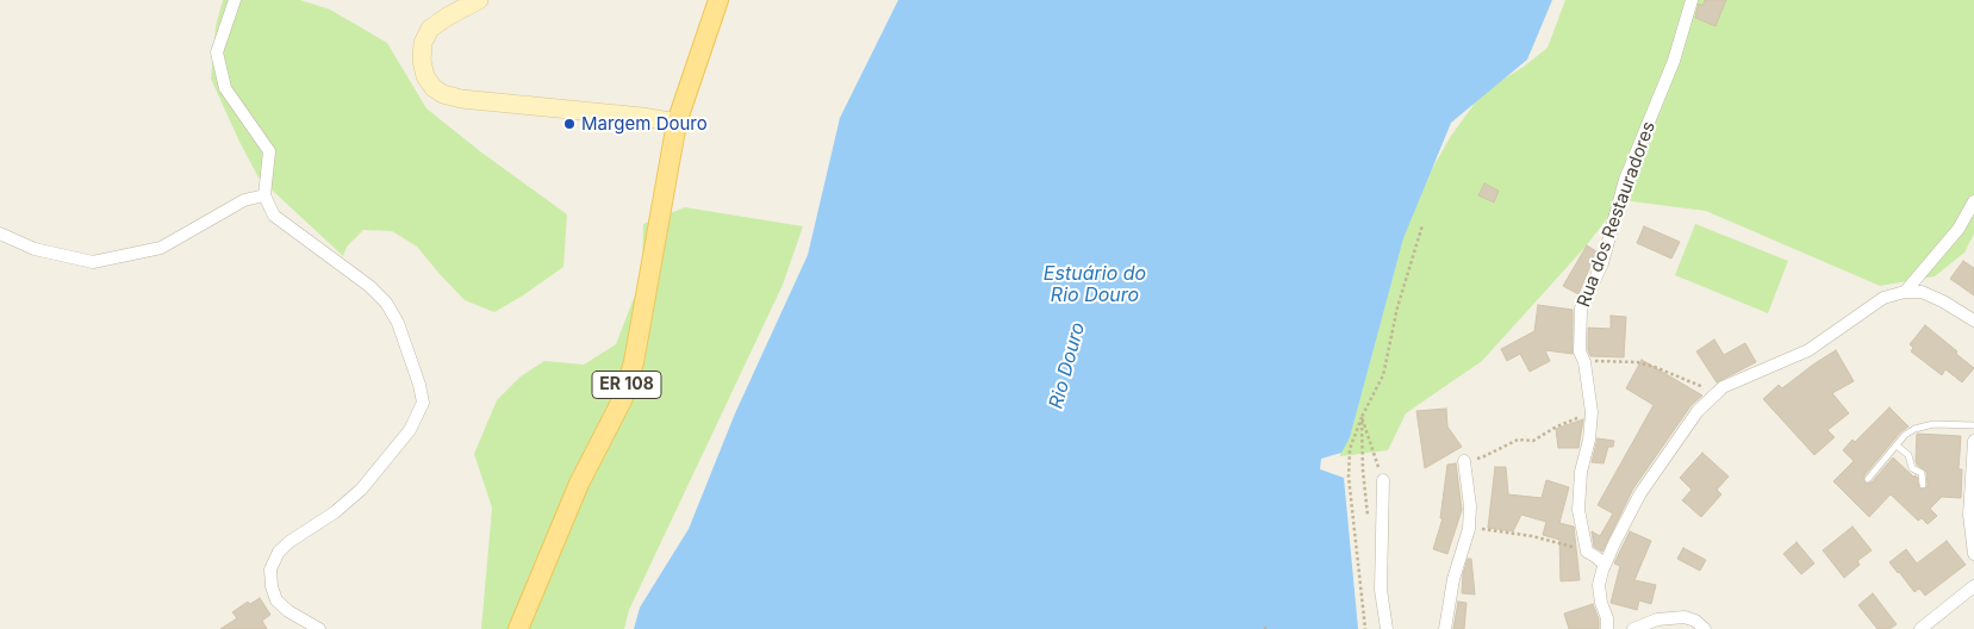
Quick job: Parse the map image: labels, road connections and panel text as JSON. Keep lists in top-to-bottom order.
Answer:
{
  "streets": {
    "main road": ["ER 108"],
    "street": ["Rua dos Restauradores"]
  },
  "water": ["Estuário do Rio Douro", "Rio Douro"],
  "places": ["Margem Douro"]
}
